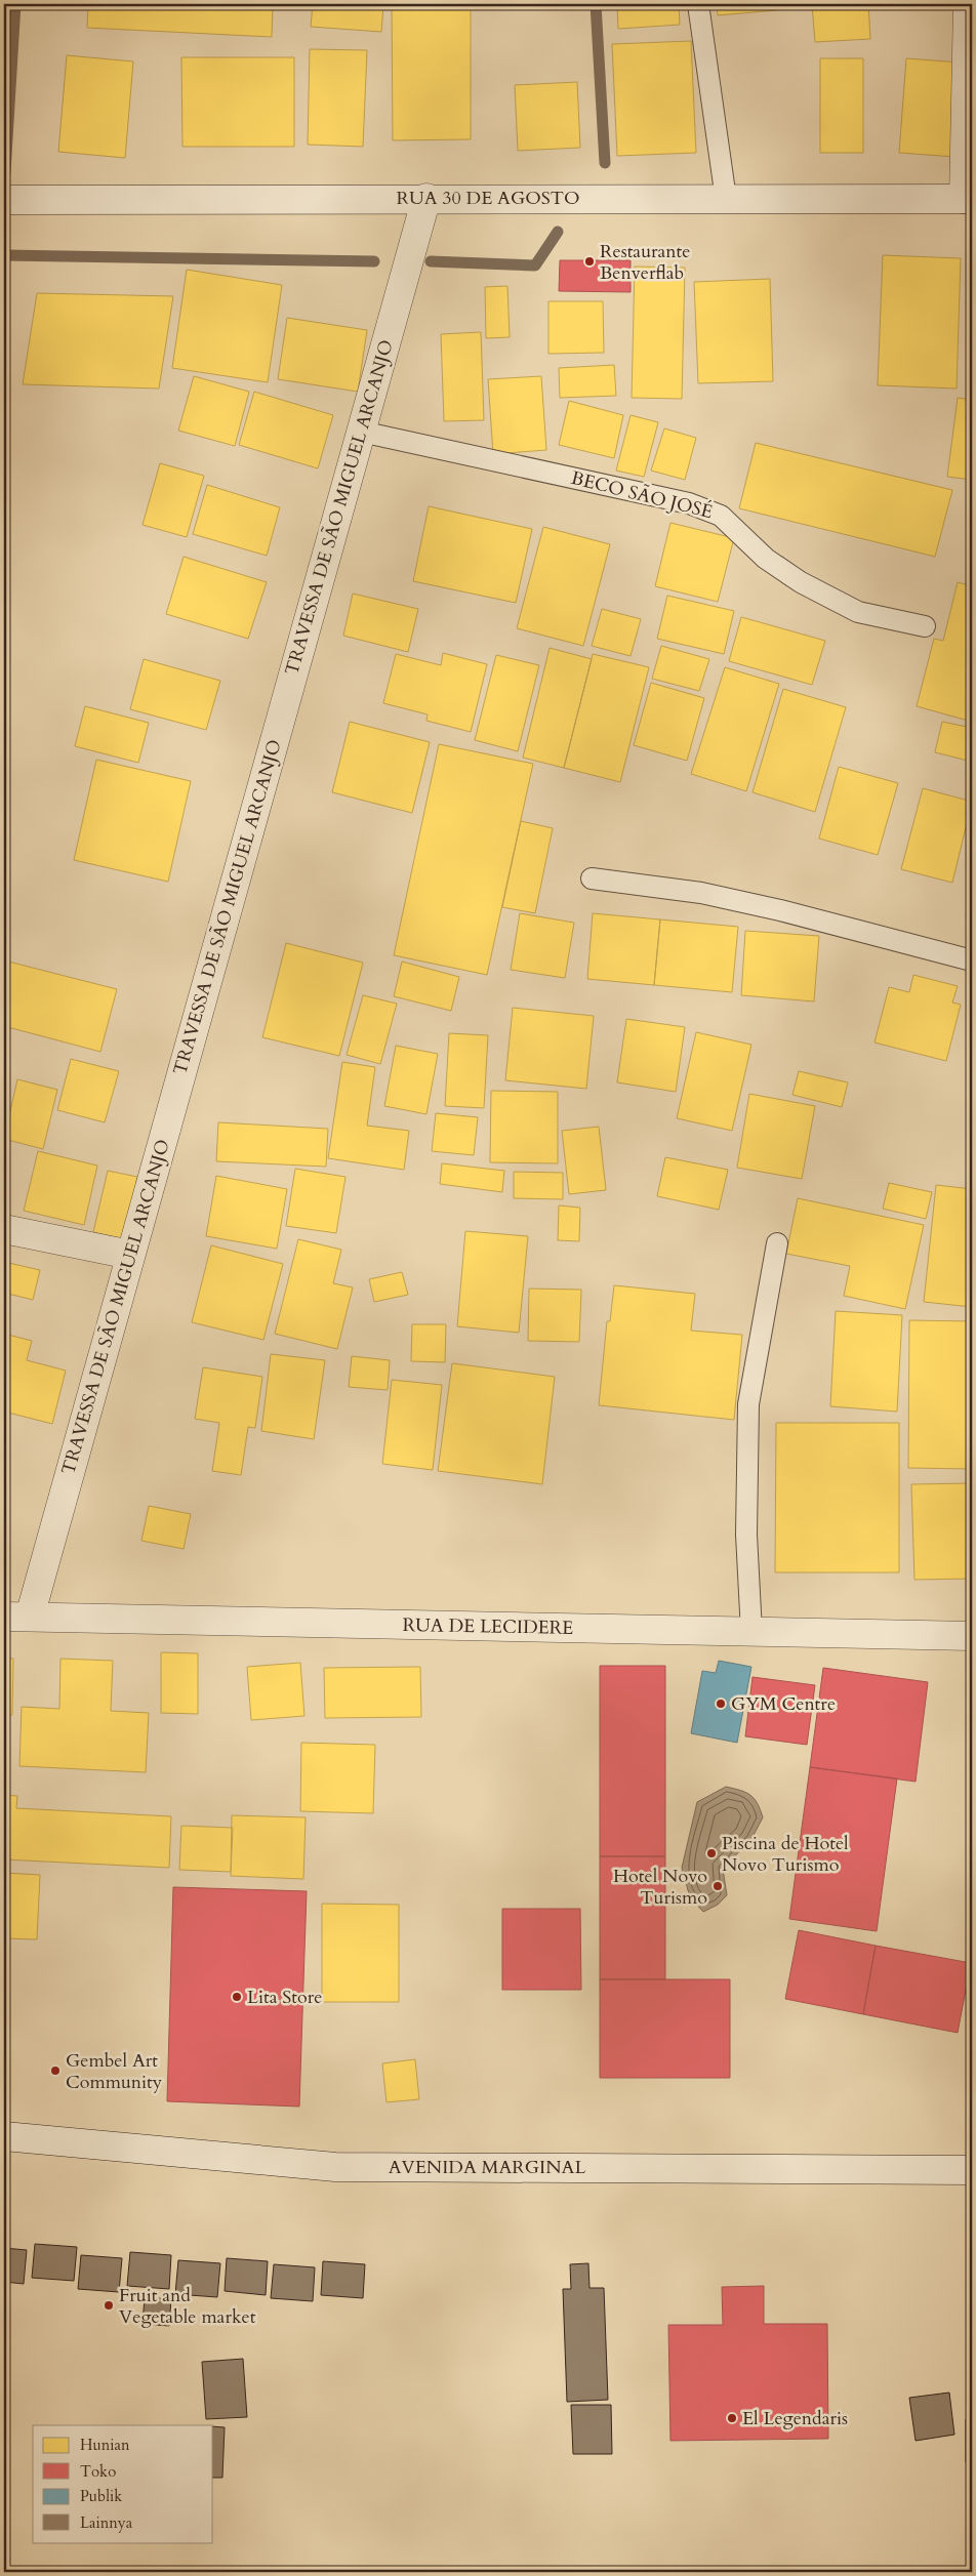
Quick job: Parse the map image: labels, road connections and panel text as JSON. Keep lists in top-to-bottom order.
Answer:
{
  "streets": {
    "street": [
      "RUA 30 DE AGOSTO",
      "TRAVESSA DE SÃO MIGUEL ARCANJO",
      "RUA DE LECIDERE",
      "AVENIDA MARGINAL"
    ],
    "lane": ["BECO SÃO JOSÉ"]
  },
  "crossings": [
    ["RUA 30 DE AGOSTO", "TRAVESSA DE SÃO MIGUEL ARCANJO"],
    ["BECO SÃO JOSÉ", "TRAVESSA DE SÃO MIGUEL ARCANJO"],
    ["TRAVESSA DE SÃO MIGUEL ARCANJO", "RUA DE LECIDERE"]
  ],
  "places": [
    "Restaurante Benverflab",
    "GYM Centre",
    "Piscina de Hotel Novo Turismo",
    "Hotel Novo Turismo",
    "Lita Store",
    "Gembel Art Community",
    "Fruit and Vegetable market",
    "El Legendaris"
  ],
  "legend": [
    "Hunian",
    "Toko",
    "Publik",
    "Lainnya"
  ]
}
